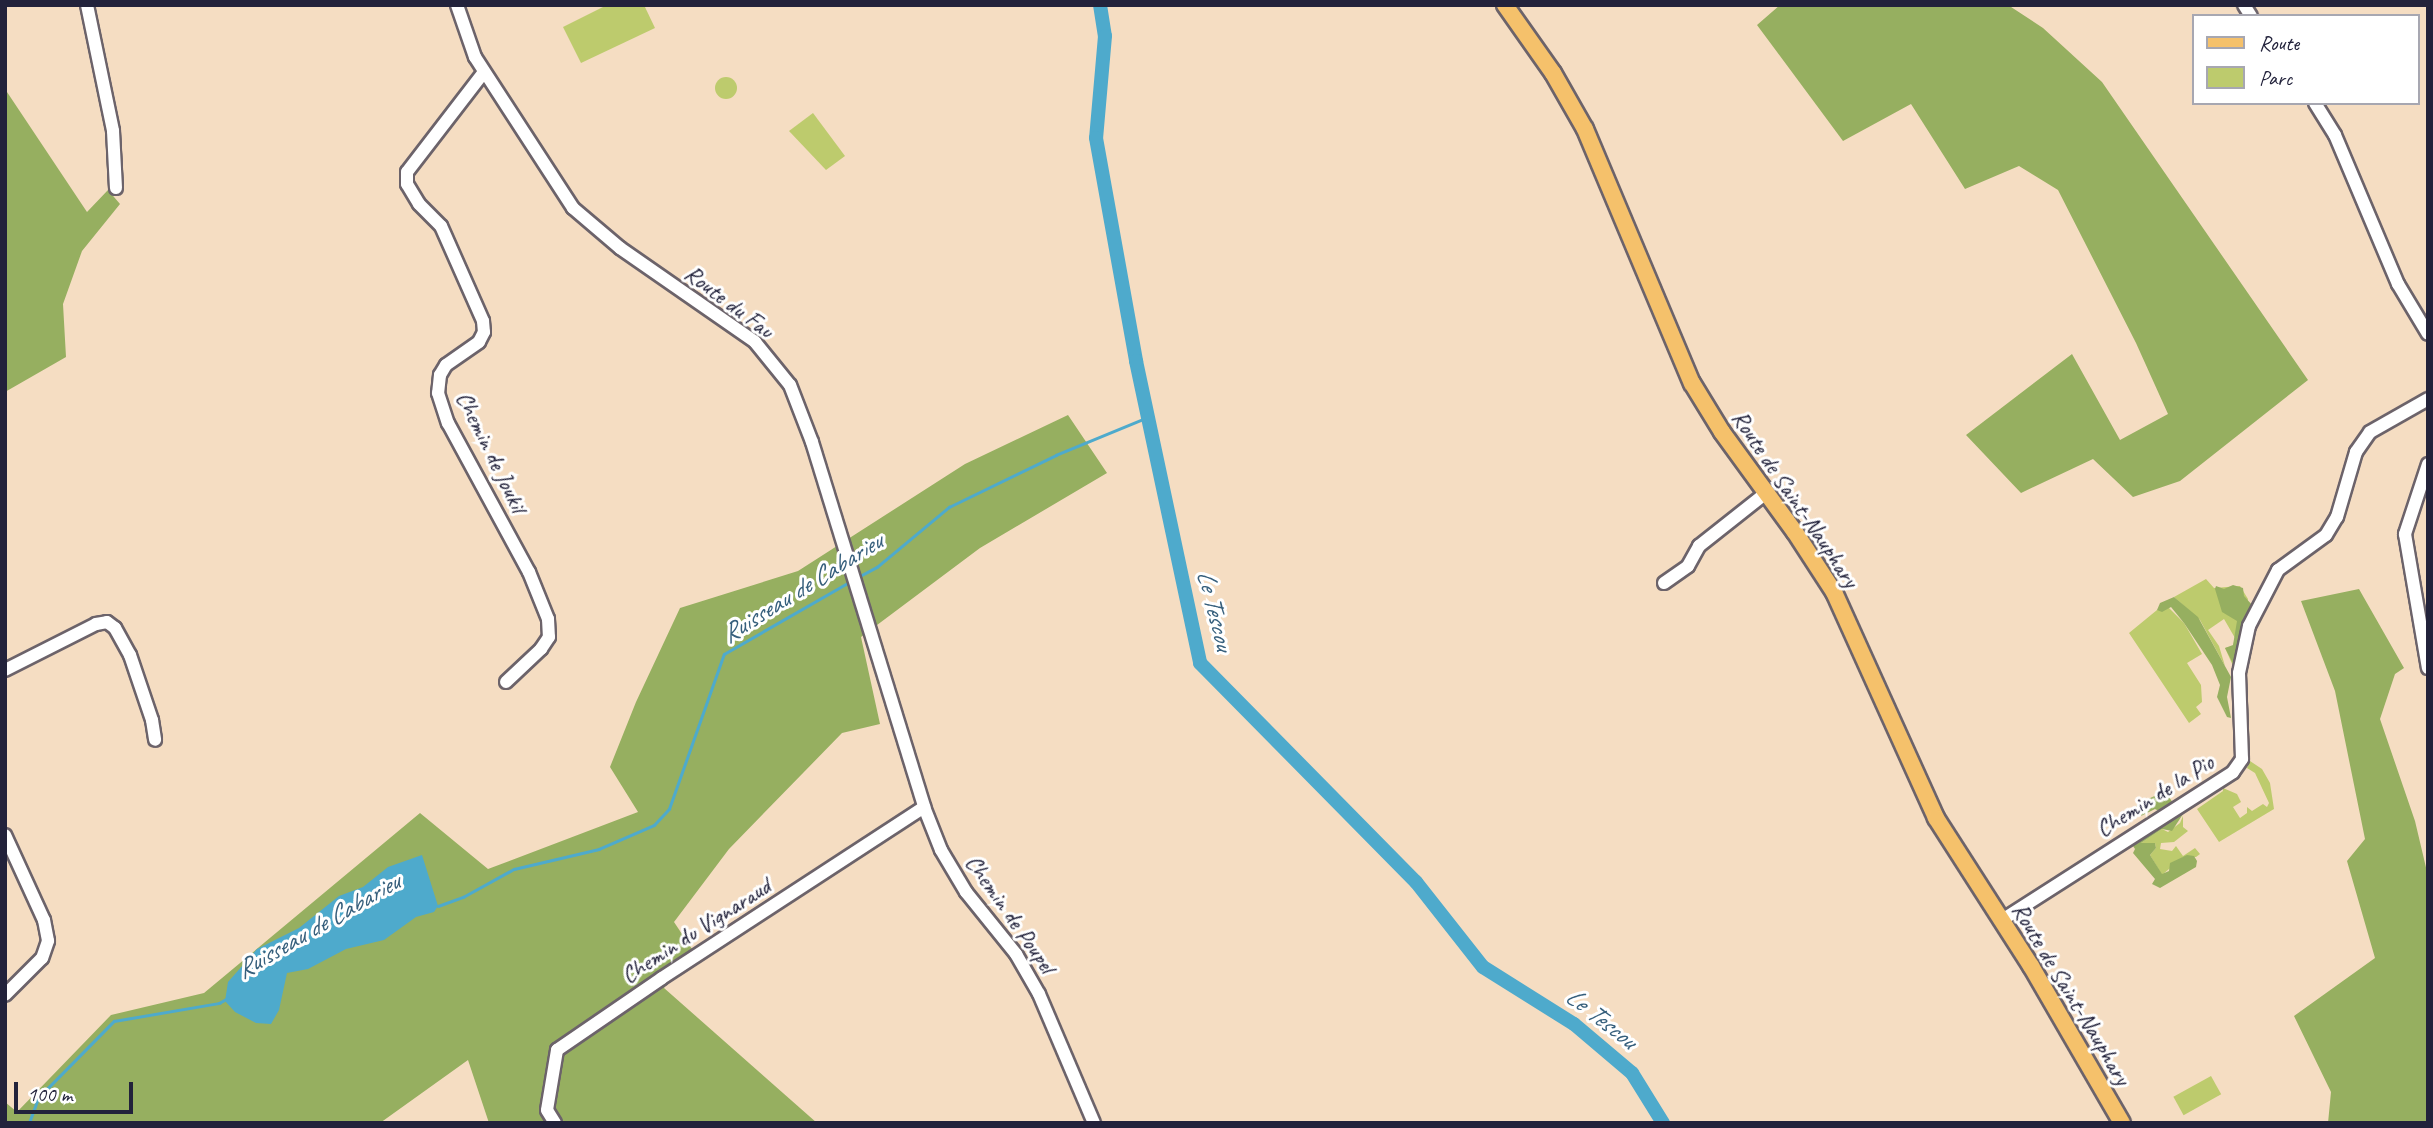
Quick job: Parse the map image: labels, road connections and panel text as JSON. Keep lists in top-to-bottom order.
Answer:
{
  "streets": {
    "main road": ["Route de Saint-Nauphary"],
    "street": [
      "Route du Fau",
      "Chemin de Joukil",
      "Chemin de la Pio",
      "Chemin de Poupel",
      "Chemin du Vignaraud"
    ]
  },
  "crossings": [
    ["Route du Fau", "Chemin de Joukil"],
    ["Route du Fau", "Chemin de Poupel"],
    ["Route du Fau", "Chemin du Vignaraud"],
    ["Route de Saint-Nauphary", "Chemin de la Pio"],
    ["Chemin de Poupel", "Chemin du Vignaraud"]
  ],
  "water": ["Ruisseau de Cabarieu", "Le Tescou"],
  "legend": ["Route", "Parc"],
  "scale_bar": "100 m"
}
